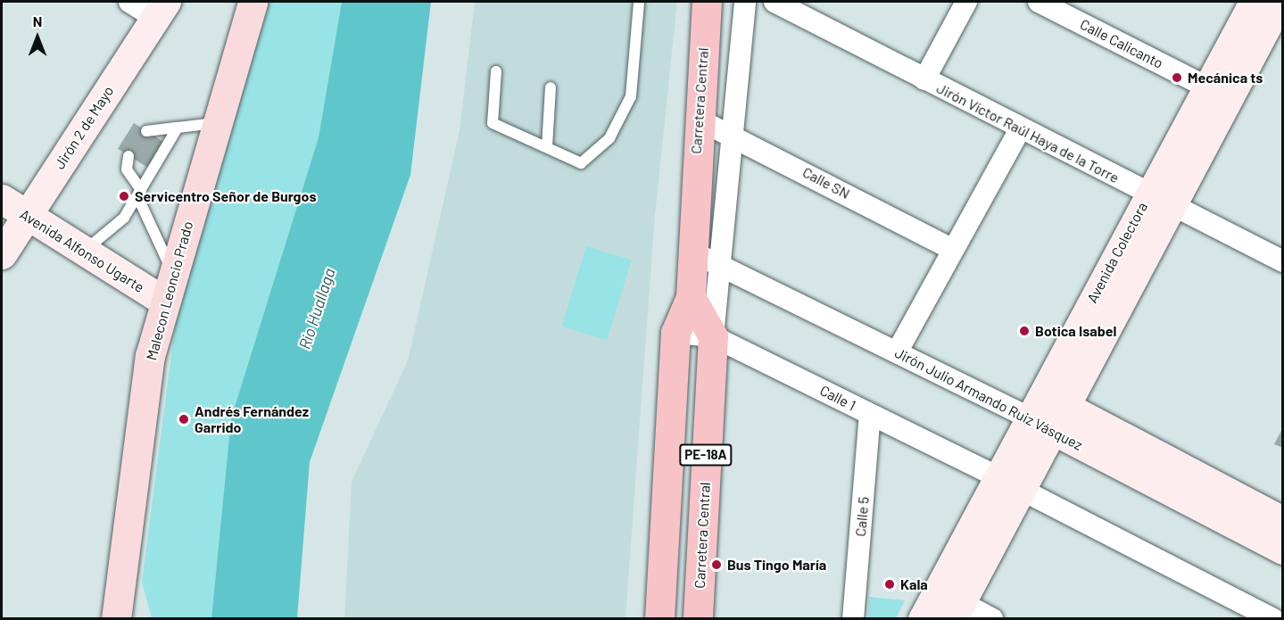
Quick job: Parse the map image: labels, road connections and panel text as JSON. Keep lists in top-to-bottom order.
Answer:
{
  "streets": {
    "highway": ["Carretera Central", "PE-18A"],
    "main road": ["Malecon Leoncio Prado"],
    "street": [
      "Calle Calicanto",
      "Jirón 2 de Mayo",
      "Jirón Víctor Raúl Haya de la Torre",
      "Calle SN",
      "Avenida Alfonso Ugarte",
      "Avenida Colectora",
      "Calle 1",
      "Jirón Julio Armando Ruiz Vásquez",
      "Calle 5"
    ]
  },
  "crossings": [
    ["Calle Calicanto", "Avenida Colectora"],
    ["Carretera Central", "Calle SN"],
    ["Carretera Central", "Calle 1"],
    ["Carretera Central", "Jirón Julio Armando Ruiz Vásquez"],
    ["Jirón 2 de Mayo", "Avenida Alfonso Ugarte"],
    ["Jirón Víctor Raúl Haya de la Torre", "Avenida Colectora"],
    ["Avenida Alfonso Ugarte", "Malecon Leoncio Prado"],
    ["Avenida Colectora", "Calle 1"],
    ["Avenida Colectora", "Jirón Julio Armando Ruiz Vásquez"],
    ["Calle 1", "Calle 5"]
  ],
  "water": ["Río Huallaga"],
  "places": [
    "Mecánica ts",
    "Servicentro Señor de Burgos",
    "Botica Isabel",
    "Andrés Fernández Garrido",
    "Bus Tingo María",
    "Kala"
  ],
  "north": "top"
}
